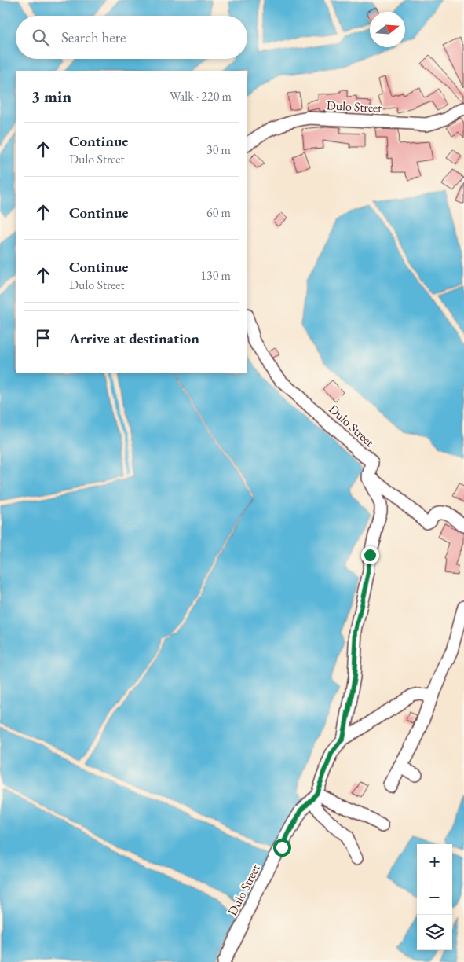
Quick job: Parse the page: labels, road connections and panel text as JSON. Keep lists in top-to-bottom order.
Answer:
{
  "streets": {
    "street": ["Dulo Street"]
  },
  "north": "right",
  "page": {
    "search": "Search here",
    "heading": ["3 min", "Walk · 220 m"],
    "list": [
      ["Continue", "Dulo Street", "30 m"],
      ["Continue", "60 m"],
      ["Continue", "Dulo Street", "130 m"],
      "Arrive at destination"
    ],
    "map_buttons": ["+", "−"]
  }
}
